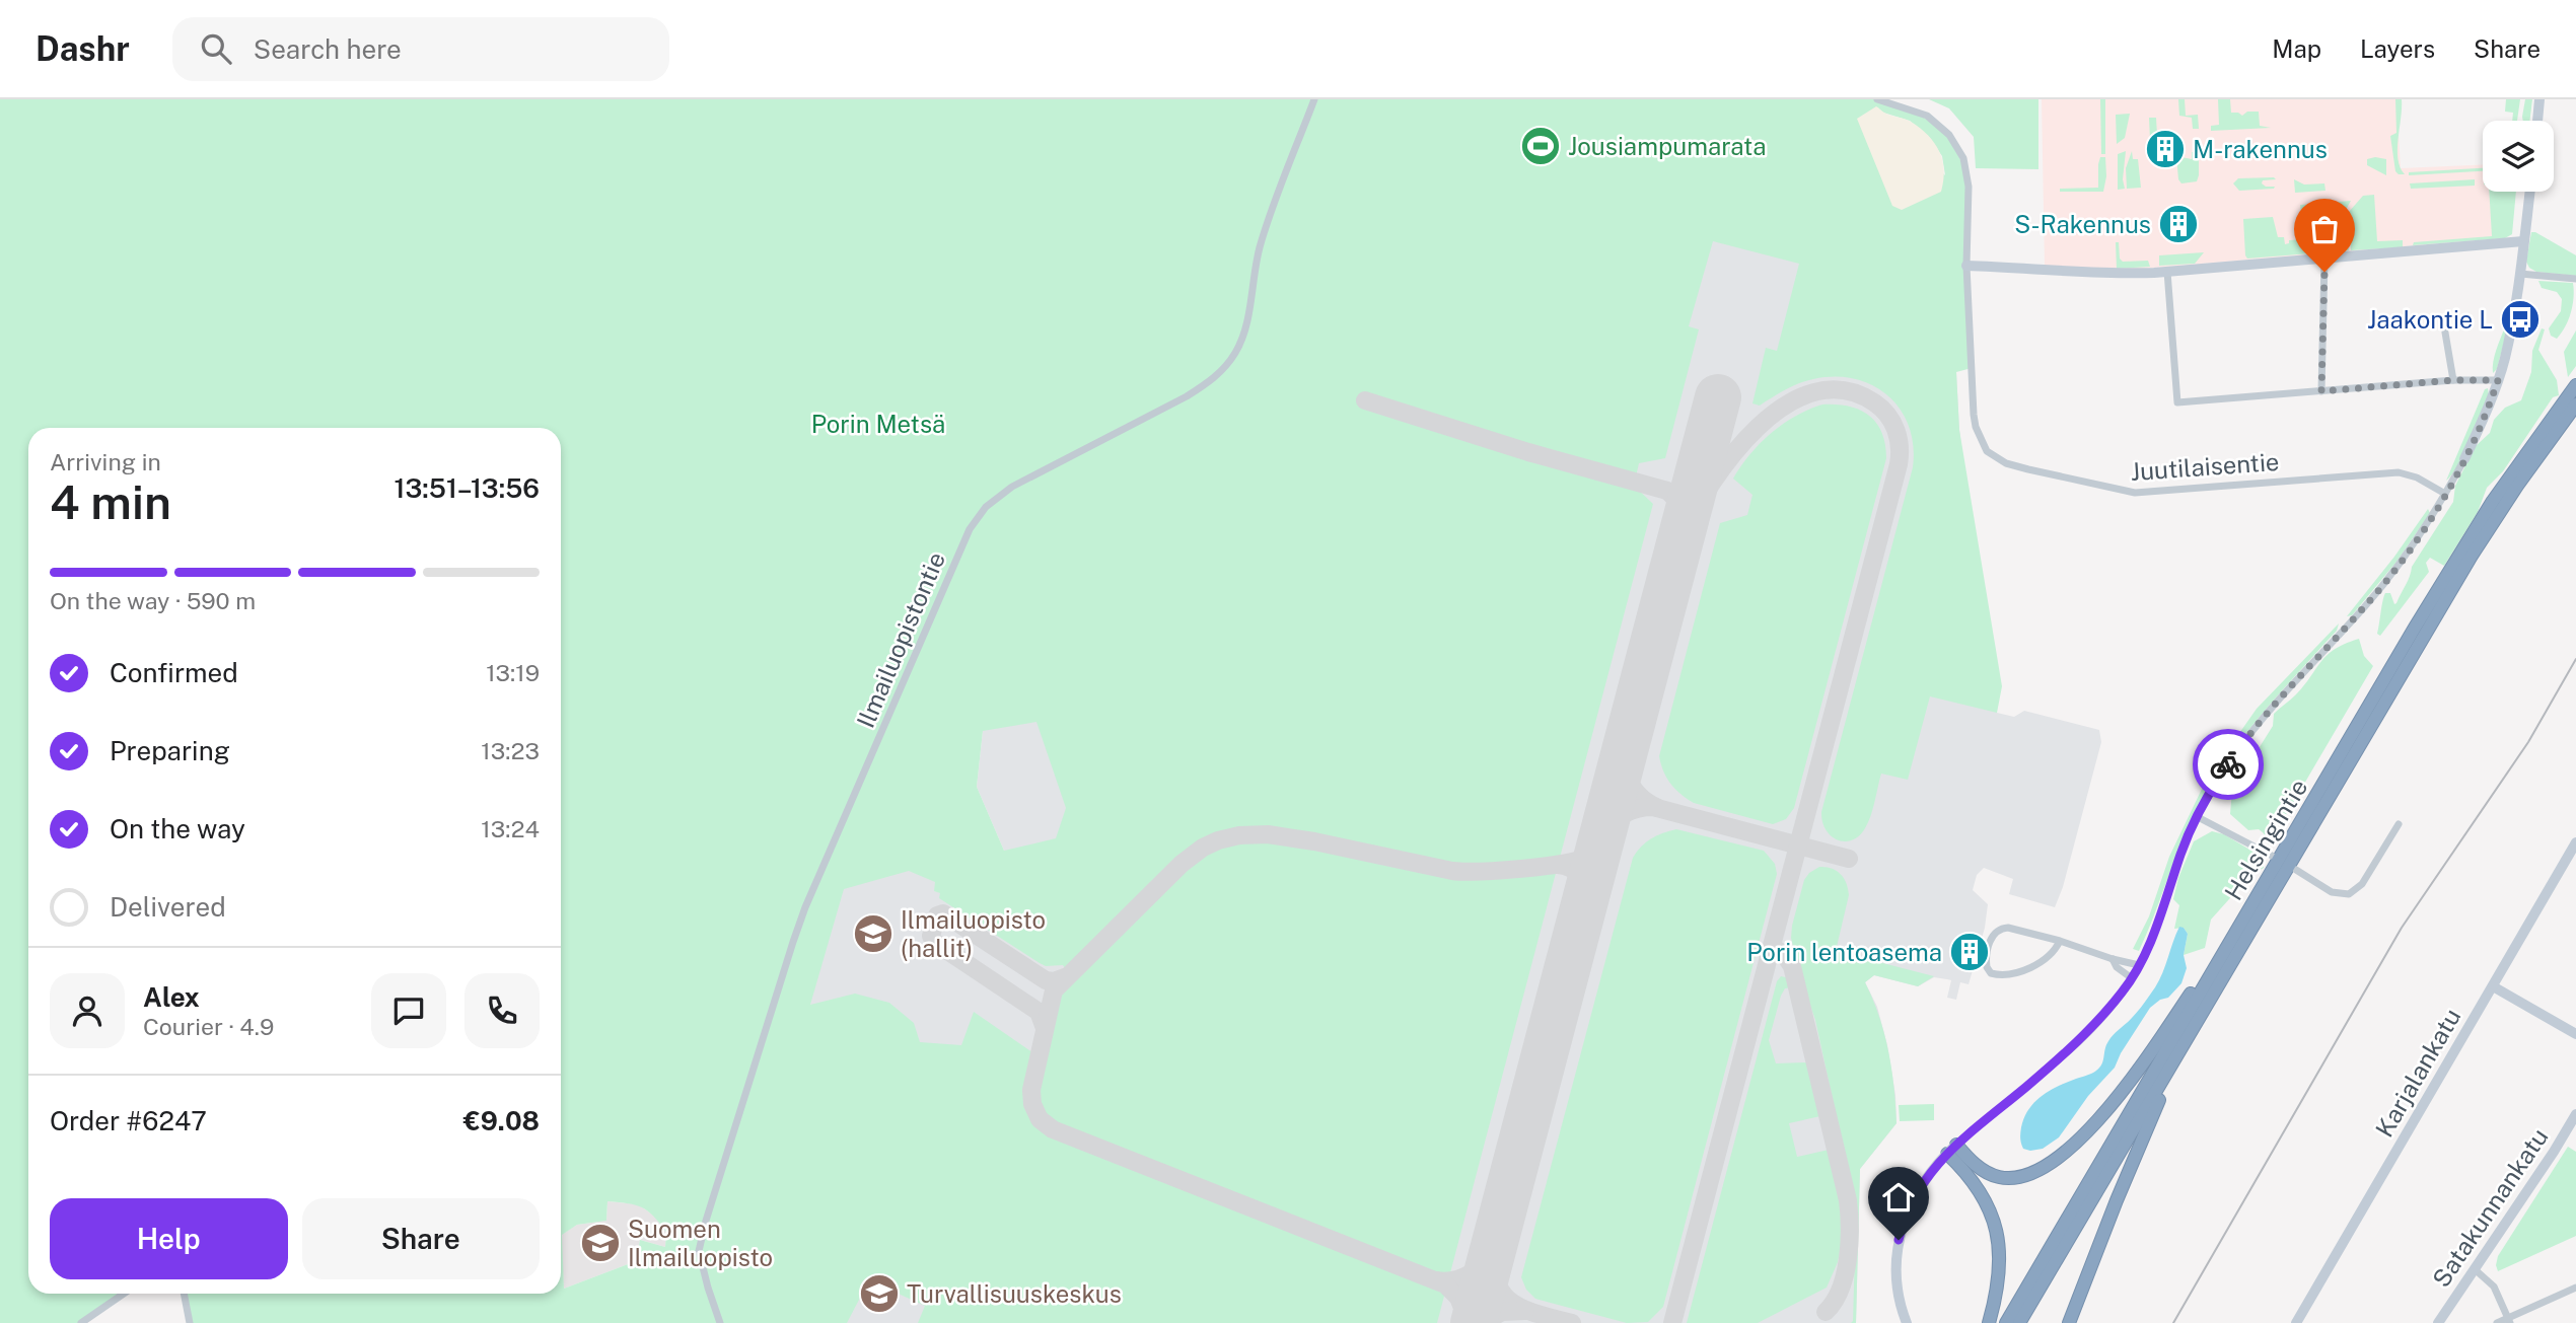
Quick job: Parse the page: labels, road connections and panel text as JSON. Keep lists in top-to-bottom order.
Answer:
{
  "streets": {
    "highway": ["Helsingintie"],
    "street": [
      "Juutilaisentie",
      "Ilmailuopistontie",
      "Karjalankatu",
      "Satakunnankatu"
    ]
  },
  "parks": ["Porin Metsä"],
  "places": {
    "sports": ["Jousiampumarata"],
    "building": ["M-rakennus", "S-Rakennus", "Porin lentoasema"],
    "bus stop": ["Jaakontie L"],
    "school or university": ["Ilmailuopisto (hallit)", "Suomen Ilmailuopisto", "Turvallisuuskeskus"]
  },
  "page": {
    "header": "Dashr",
    "search": "Search here",
    "nav": ["Map", "Layers", "Share"],
    "heading": ["4 min", "Arriving in", "13:51–13:56"],
    "panel": [
      "Alex",
      "Courier · 4.9",
      "Order #6247",
      "€9.08"
    ],
    "bar": "On the way · 590 m",
    "list": [
      ["Confirmed", "13:19"],
      ["Preparing", "13:23"],
      ["On the way", "13:24"],
      "Delivered"
    ],
    "buttons": ["Help", "Share"]
  }
}
